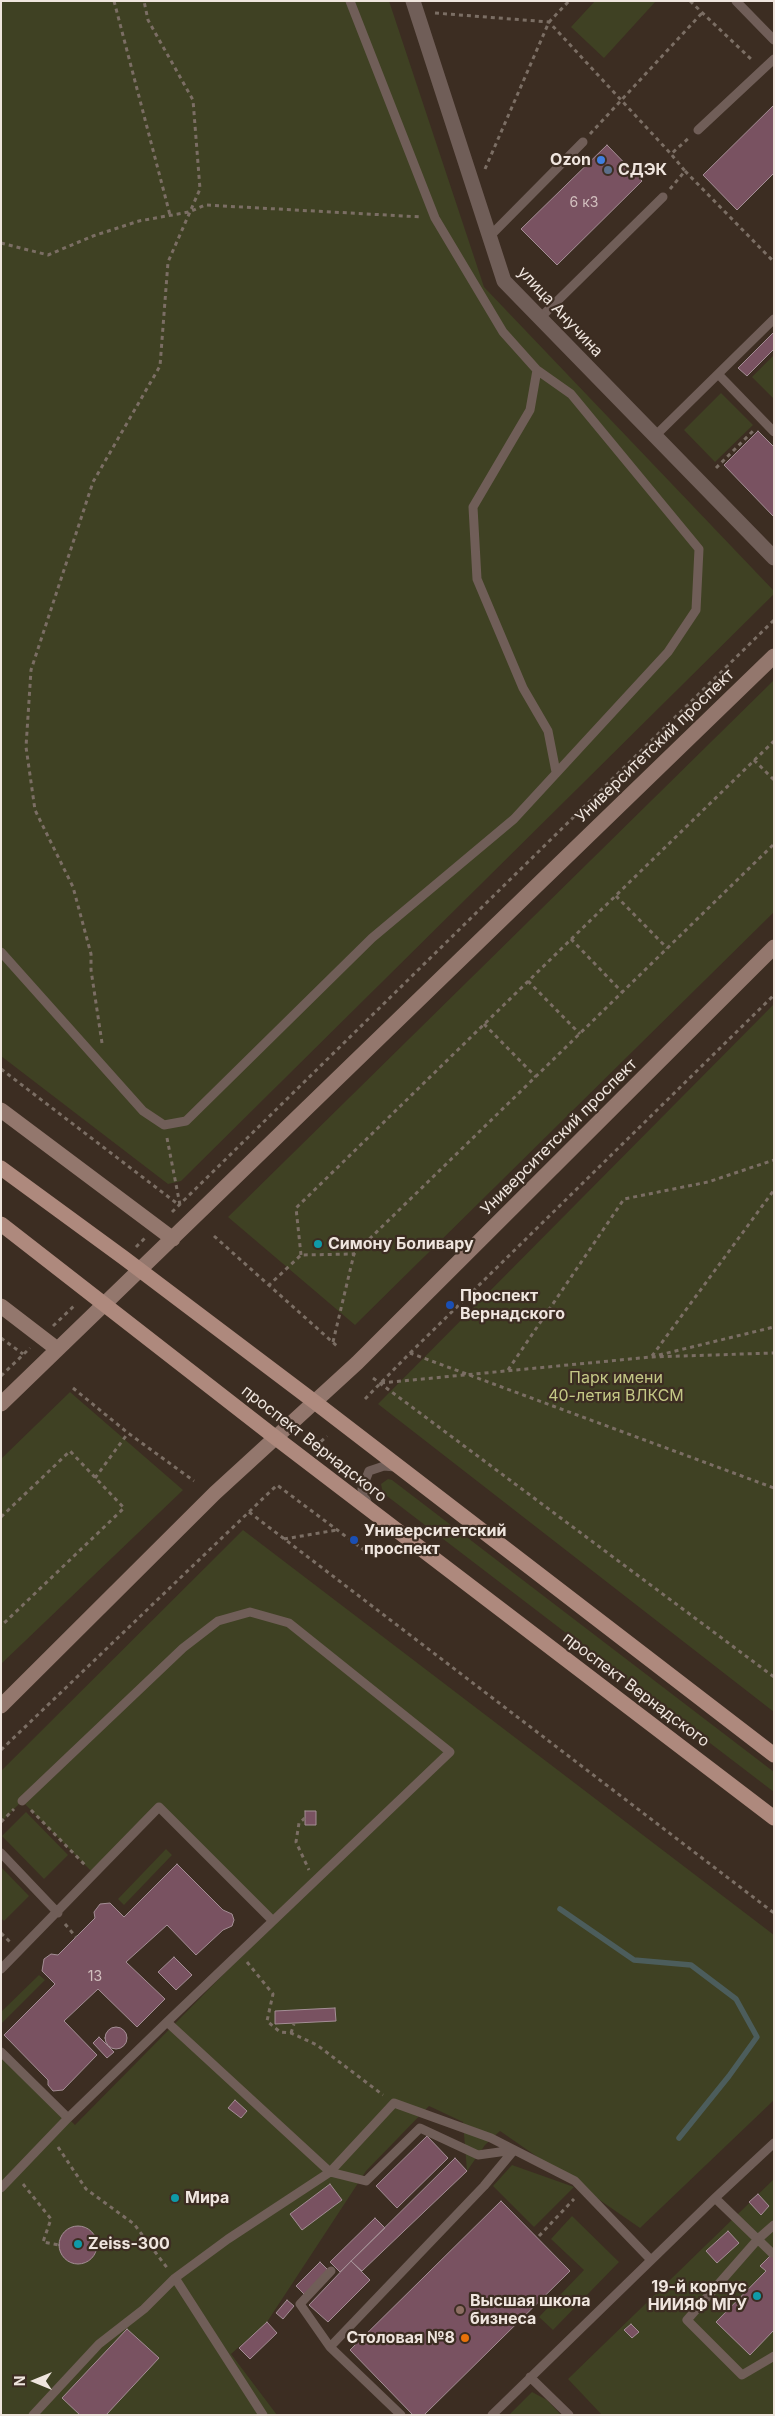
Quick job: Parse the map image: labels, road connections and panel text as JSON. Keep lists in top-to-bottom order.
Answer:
{
  "streets": {
    "main road": ["Университетский проспект", "проспект Вернадского"],
    "street": ["улица Анучина"]
  },
  "crossings": [
    ["Университетский проспект", "проспект Вернадского"]
  ],
  "parks": ["Парк имени 40-летия ВЛКСМ"],
  "places": [
    "Ozon",
    "СДЭК",
    "Симону Боливару",
    "Проспект Вернадского",
    "Университетский проспект",
    "Мира",
    "Zeiss-300",
    "19-й корпус НИИЯФ МГУ",
    "Высшая школа бизнеса",
    "Столовая №8"
  ],
  "house_numbers": ["6 к3", "13"],
  "north": "left"
}
